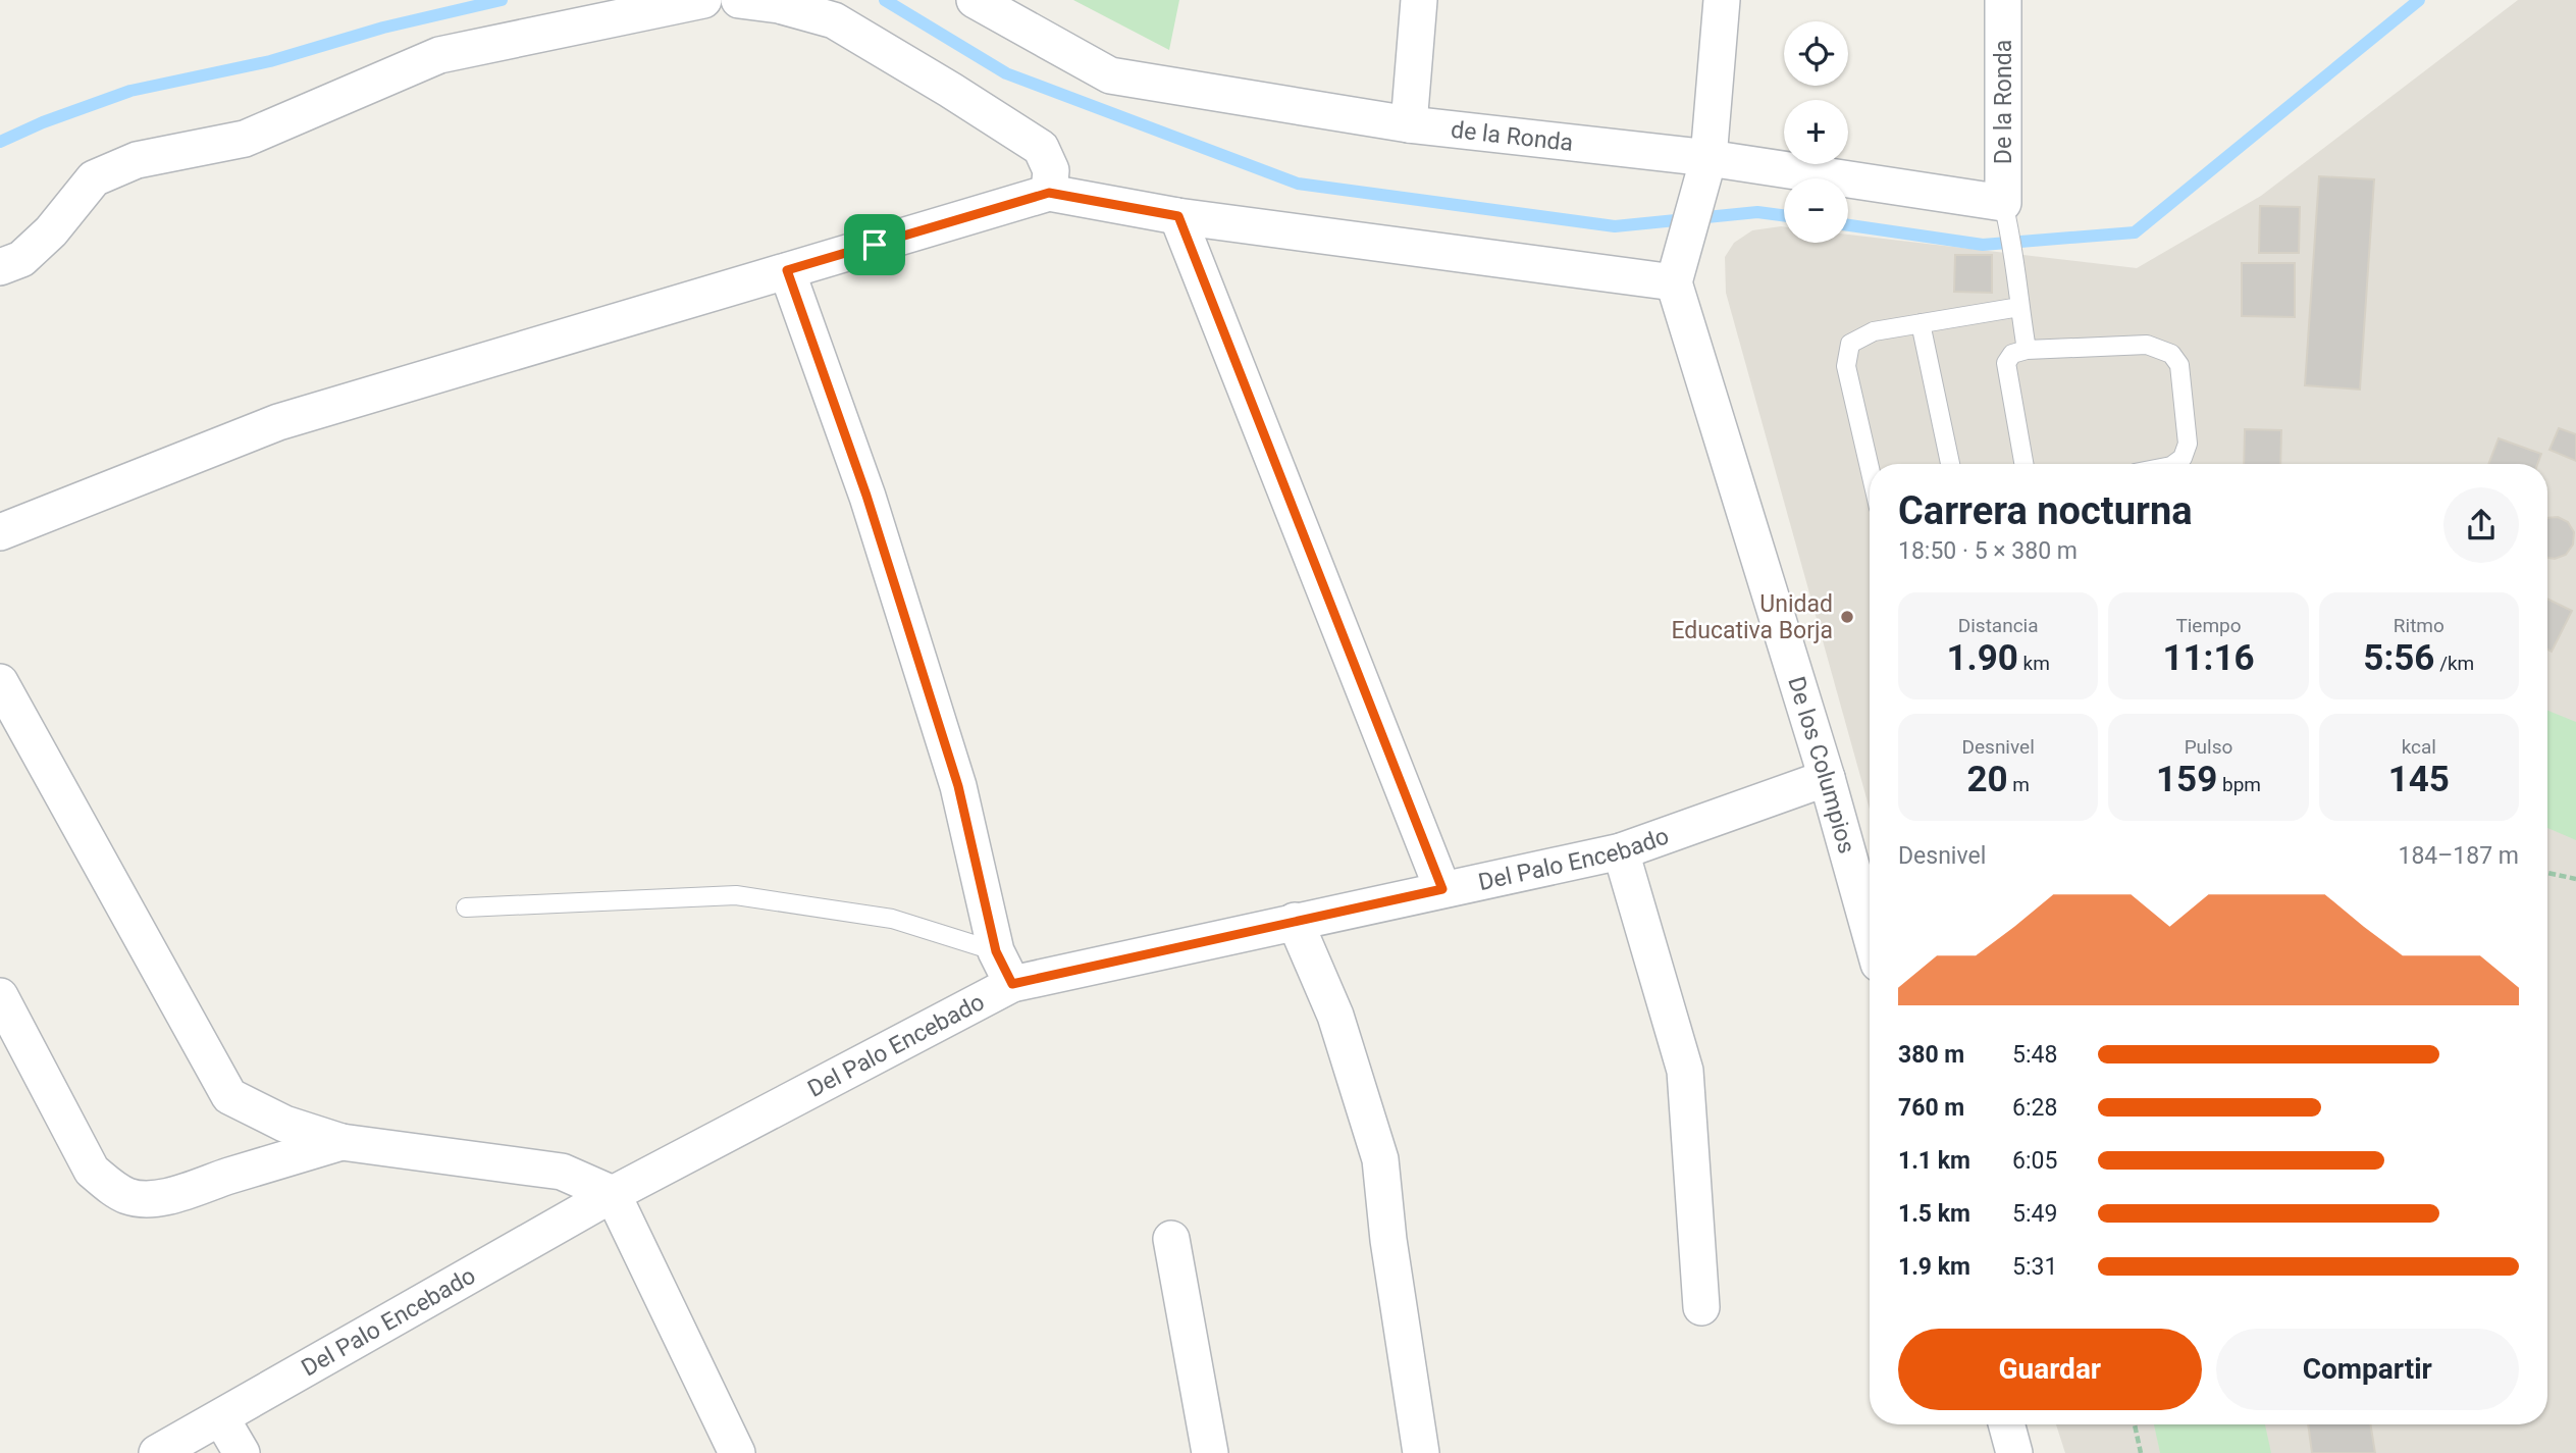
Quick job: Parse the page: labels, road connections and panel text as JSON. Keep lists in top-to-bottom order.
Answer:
{
  "streets": {
    "street": [
      "De la Ronda",
      "de la Ronda",
      "De los Columpios",
      "Del Palo Encebado"
    ]
  },
  "crossings": [
    ["De la Ronda", "de la Ronda"],
    ["De los Columpios", "Del Palo Encebado"]
  ],
  "places": ["Unidad Educativa Borja"],
  "page": {
    "map_buttons": ["+", "−"],
    "heading": ["Carrera nocturna", "18:50 · 5 × 380 m"],
    "stats": [
      ["Distancia", "1.90 km"],
      ["Tiempo", "11:16"],
      ["Ritmo", "5:56 /km"],
      ["Desnivel", "20 m"],
      ["Pulso", "159 bpm"],
      ["kcal", "145"]
    ],
    "chart": ["Desnivel", "184–187 m"],
    "list": [
      {
        "name": "380 m",
        "note": "5:48"
      },
      {
        "name": "760 m",
        "note": "6:28"
      },
      {
        "name": "1.1 km",
        "note": "6:05"
      },
      {
        "name": "1.5 km",
        "note": "5:49"
      },
      {
        "name": "1.9 km",
        "note": "5:31"
      }
    ],
    "buttons": ["Guardar", "Compartir"]
  }
}
